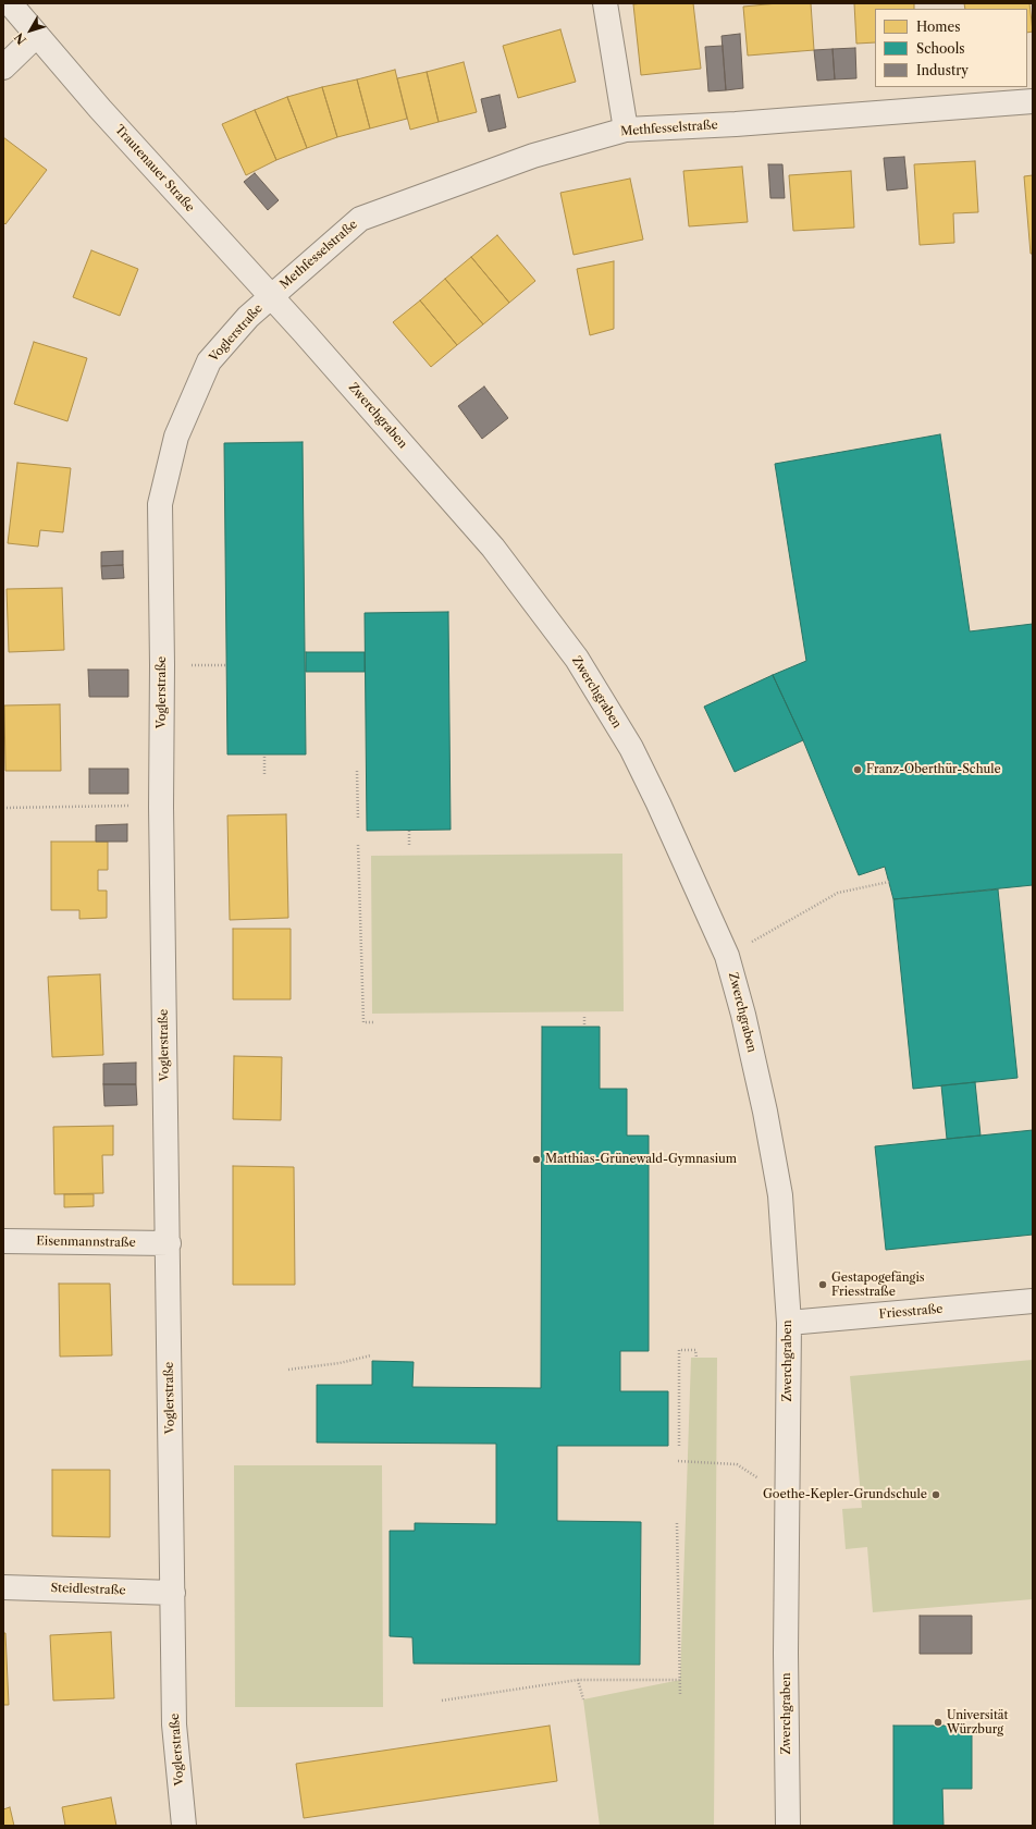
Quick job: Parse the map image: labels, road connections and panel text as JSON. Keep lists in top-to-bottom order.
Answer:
{
  "streets": {
    "street": [
      "Methfesselstraße",
      "Trautenauer Straße",
      "Voglerstraße",
      "Zwerchgraben",
      "Eisenmannstraße",
      "Friesstraße",
      "Steidlestraße"
    ]
  },
  "crossings": [
    ["Methfesselstraße", "Trautenauer Straße"],
    ["Methfesselstraße", "Voglerstraße"],
    ["Trautenauer Straße", "Voglerstraße"],
    ["Trautenauer Straße", "Zwerchgraben"],
    ["Voglerstraße", "Eisenmannstraße"],
    ["Voglerstraße", "Steidlestraße"],
    ["Zwerchgraben", "Friesstraße"]
  ],
  "places": [
    "Franz-Oberthür-Schule",
    "Matthias-Grünewald-Gymnasium",
    "Gestapogefängis Friesstraße",
    "Goethe-Kepler-Grundschule",
    "Universität Würzburg"
  ],
  "legend": ["Homes", "Schools", "Industry"],
  "north": "bottom left"
}
